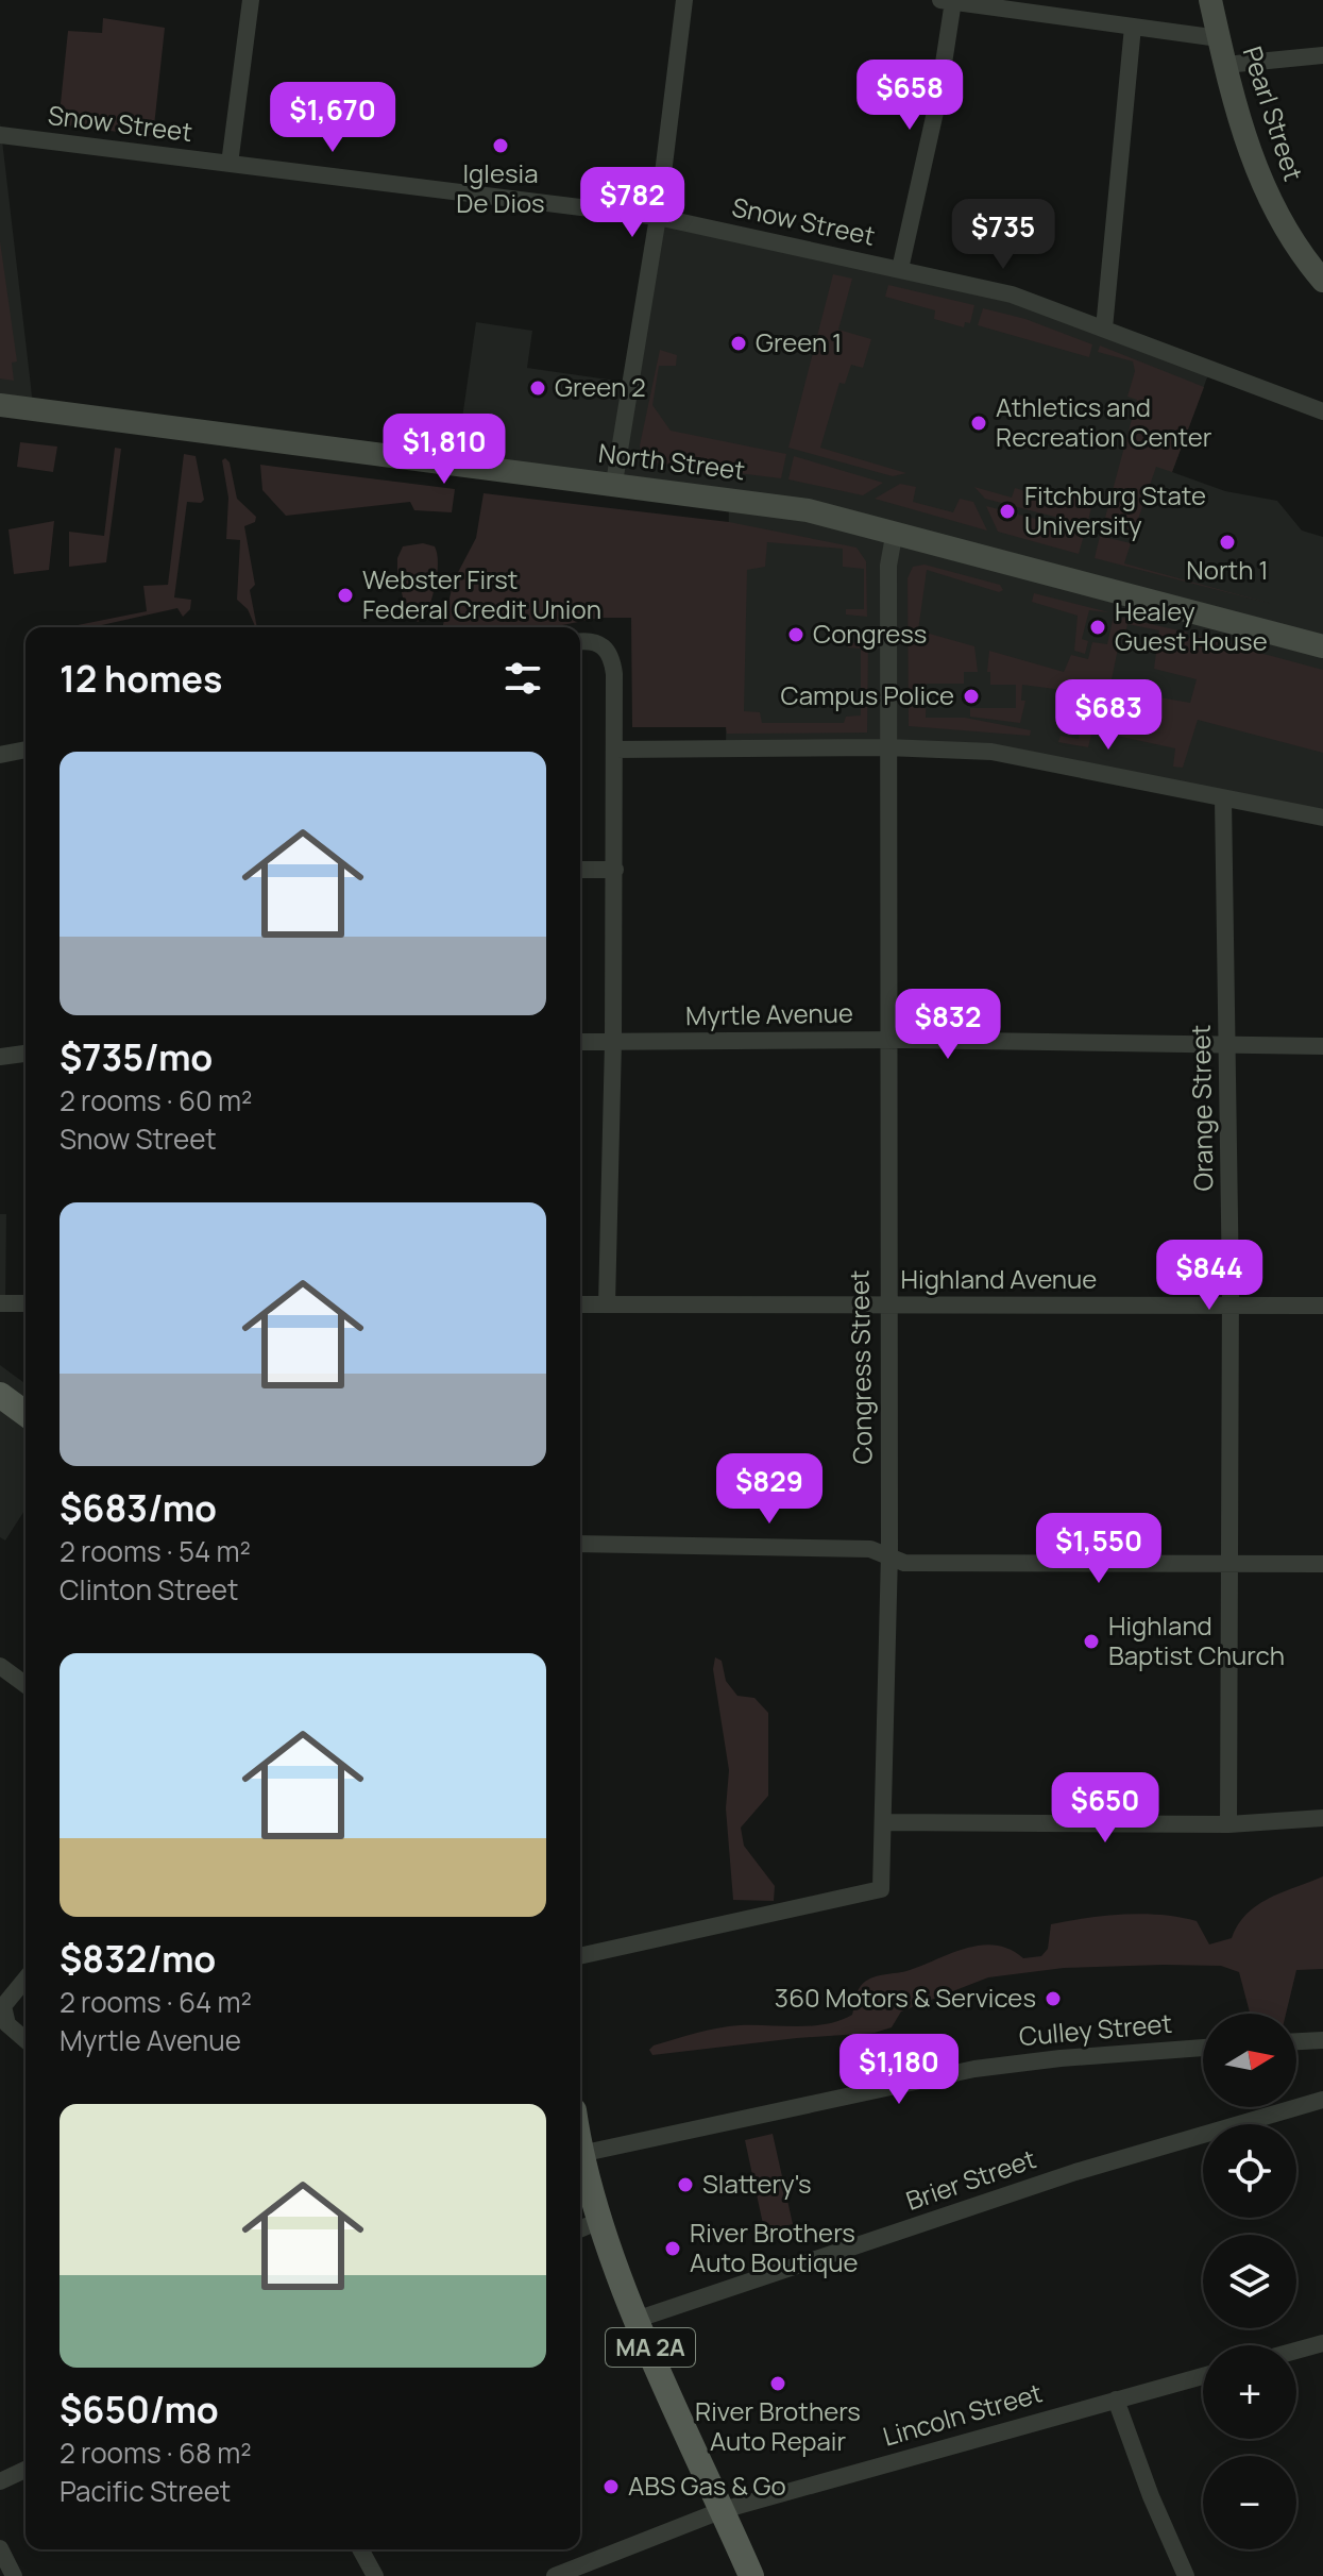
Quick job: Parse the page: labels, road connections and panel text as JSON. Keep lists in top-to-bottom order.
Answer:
{
  "streets": {
    "main road": ["MA 2A"],
    "street": [
      "Pearl Street",
      "Snow Street",
      "North Street",
      "Myrtle Avenue",
      "Orange Street",
      "Highland Avenue",
      "Congress Street",
      "Culley Street",
      "Brier Street",
      "Lincoln Street"
    ]
  },
  "crossings": [
    ["North Street", "Congress Street"],
    ["Myrtle Avenue", "Orange Street"],
    ["Myrtle Avenue", "Congress Street"],
    ["Orange Street", "Highland Avenue"],
    ["Highland Avenue", "Congress Street"],
    ["Culley Street", "MA 2A"],
    ["Brier Street", "MA 2A"],
    ["MA 2A", "Lincoln Street"]
  ],
  "places": [
    "Iglesia De Dios",
    "Green 1",
    "Green 2",
    "Athletics and Recreation Center",
    "Fitchburg State University",
    "North 1",
    "Webster First Federal Credit Union",
    "Healey Guest House",
    "Congress",
    "Campus Police",
    "Highland Baptist Church",
    "360 Motors & Services",
    "Slattery's",
    "River Brothers Auto Boutique",
    "River Brothers Auto Repair",
    "ABS Gas & Go"
  ],
  "north": "right",
  "page": {
    "price": [
      "$658",
      "$1,670",
      "$782",
      "$735",
      "$1,810",
      "$683",
      "$832",
      "$844",
      "$829",
      "$1,550",
      "$650",
      "$1,180"
    ],
    "heading": "12 homes",
    "list": [
      {
        "name": "$735/mo",
        "note": "2 rooms · 60 m² · Snow Street"
      },
      {
        "name": "$683/mo",
        "note": "2 rooms · 54 m² · Clinton Street"
      },
      {
        "name": "$832/mo",
        "note": "2 rooms · 64 m² · Myrtle Avenue"
      },
      {
        "name": "$650/mo",
        "note": "2 rooms · 68 m² · Pacific Street"
      }
    ],
    "map_buttons": ["+", "−"]
  }
}
